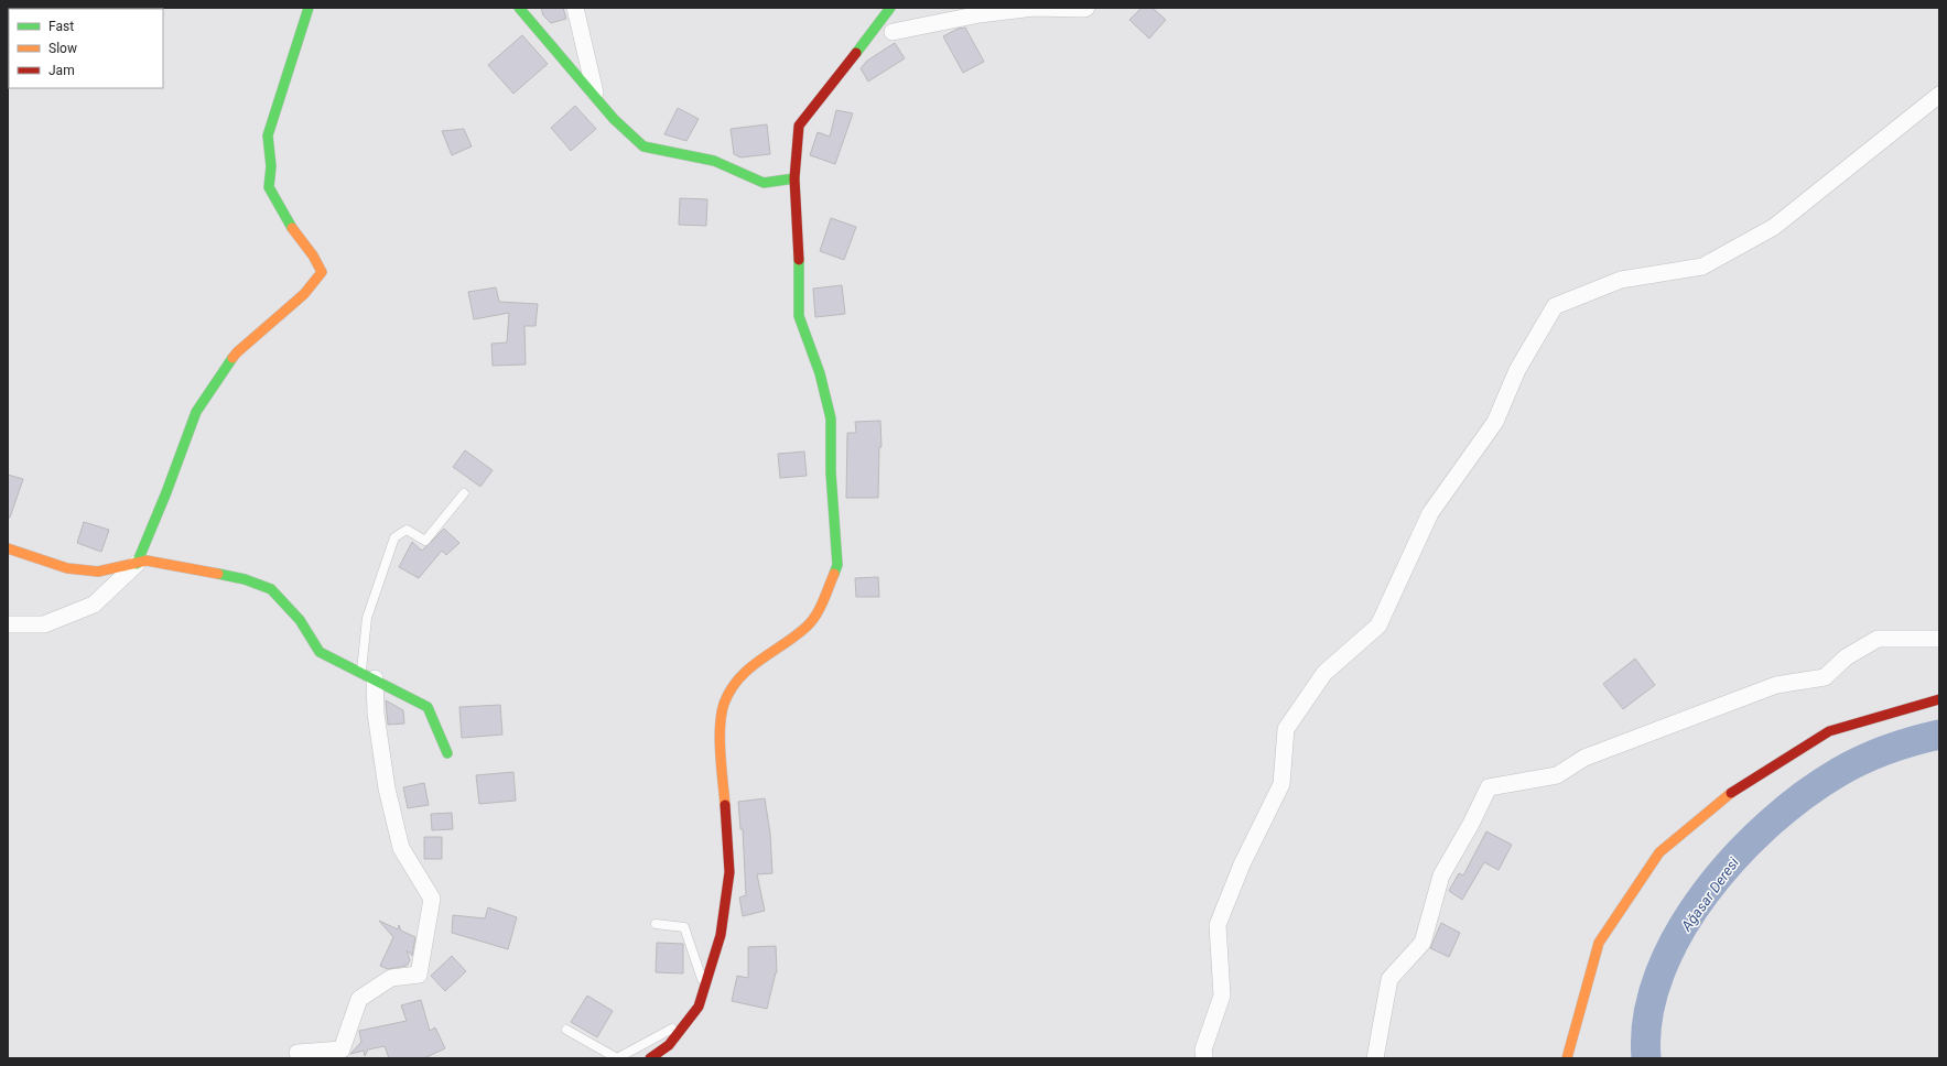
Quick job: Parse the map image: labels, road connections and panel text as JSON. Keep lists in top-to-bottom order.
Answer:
{
  "water": ["Ağasar Deresi"],
  "legend": ["Fast", "Slow", "Jam"]
}
